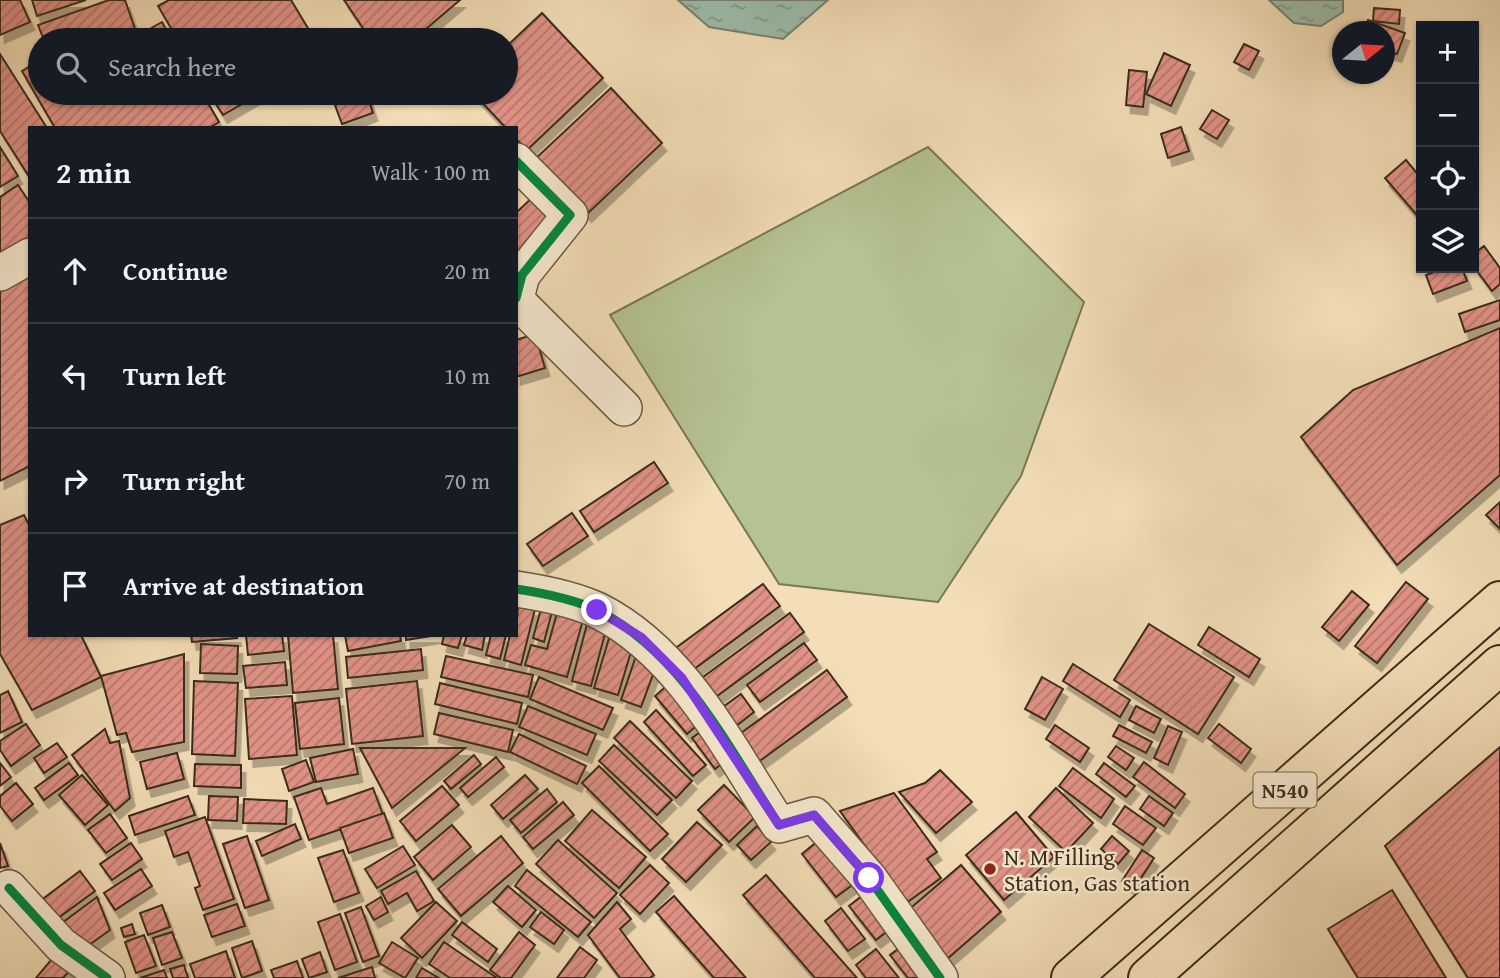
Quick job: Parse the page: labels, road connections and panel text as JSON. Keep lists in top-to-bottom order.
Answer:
{
  "streets": {
    "highway": ["N540"]
  },
  "places": ["N. M Filling Station, Gas station"],
  "north": "right",
  "page": {
    "map_buttons": ["+", "−"],
    "search": "Search here",
    "heading": ["2 min", "Walk · 100 m"],
    "list": [
      ["Continue", "20 m"],
      ["Turn left", "10 m"],
      ["Turn right", "70 m"],
      "Arrive at destination"
    ]
  }
}
